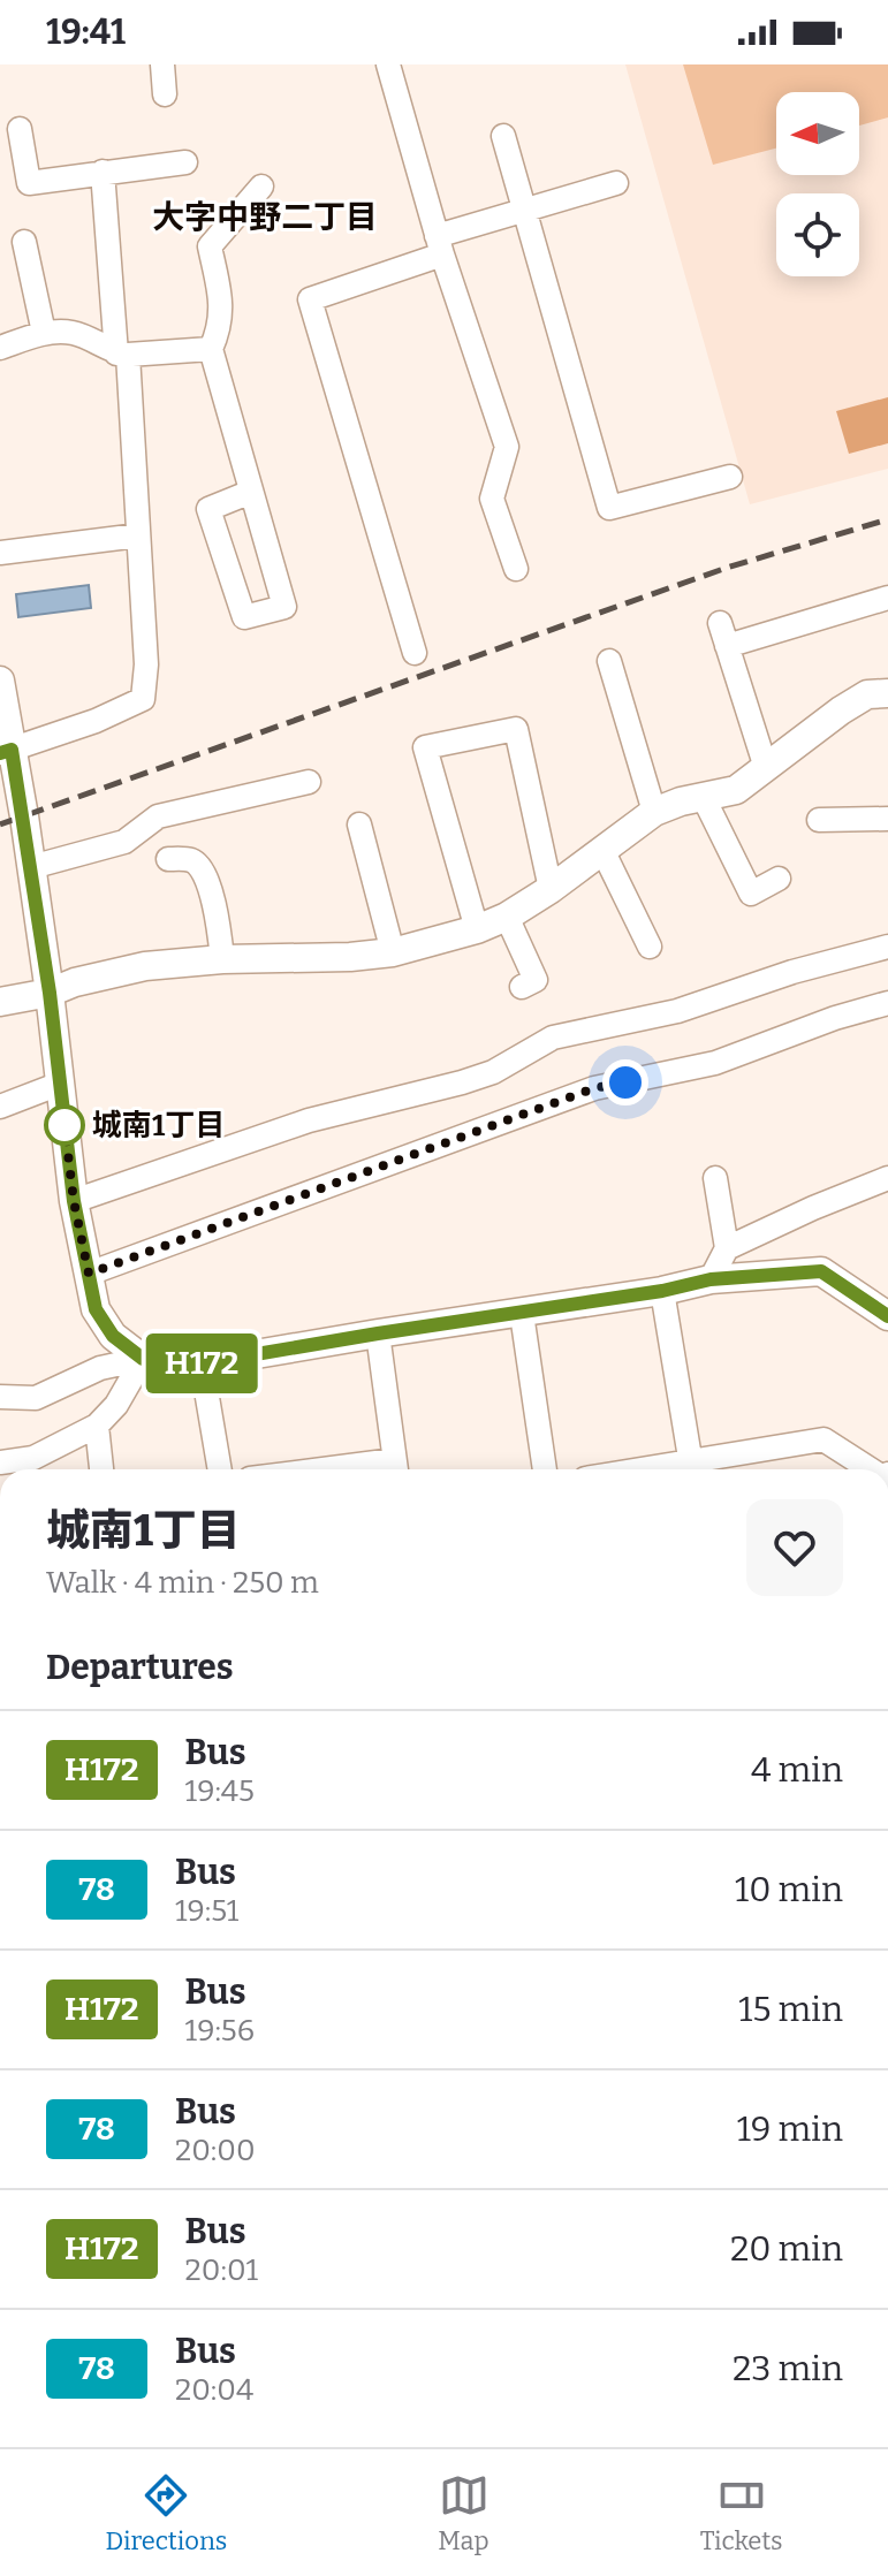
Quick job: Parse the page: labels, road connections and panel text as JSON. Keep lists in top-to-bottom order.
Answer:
{
  "districts": ["大字中野二丁目"],
  "places": ["城南1丁目"],
  "lines": ["bus line H172"],
  "north": "left",
  "page": {
    "status": "19:41",
    "on_map": "H172",
    "heading": [
      ["城南1丁目", "Walk · 4 min · 250 m"],
      "Departures"
    ],
    "list": [
      {
        "mark": "H172",
        "name": "Bus",
        "note": "19:45",
        "value": "4 min"
      },
      {
        "mark": "78",
        "name": "Bus",
        "note": "19:51",
        "value": "10 min"
      },
      {
        "mark": "H172",
        "name": "Bus",
        "note": "19:56",
        "value": "15 min"
      },
      {
        "mark": "78",
        "name": "Bus",
        "note": "20:00",
        "value": "19 min"
      },
      {
        "mark": "H172",
        "name": "Bus",
        "note": "20:01",
        "value": "20 min"
      },
      {
        "mark": "78",
        "name": "Bus",
        "note": "20:04",
        "value": "23 min"
      }
    ],
    "tabs": ["Directions", "Map", "Tickets"]
  }
}
